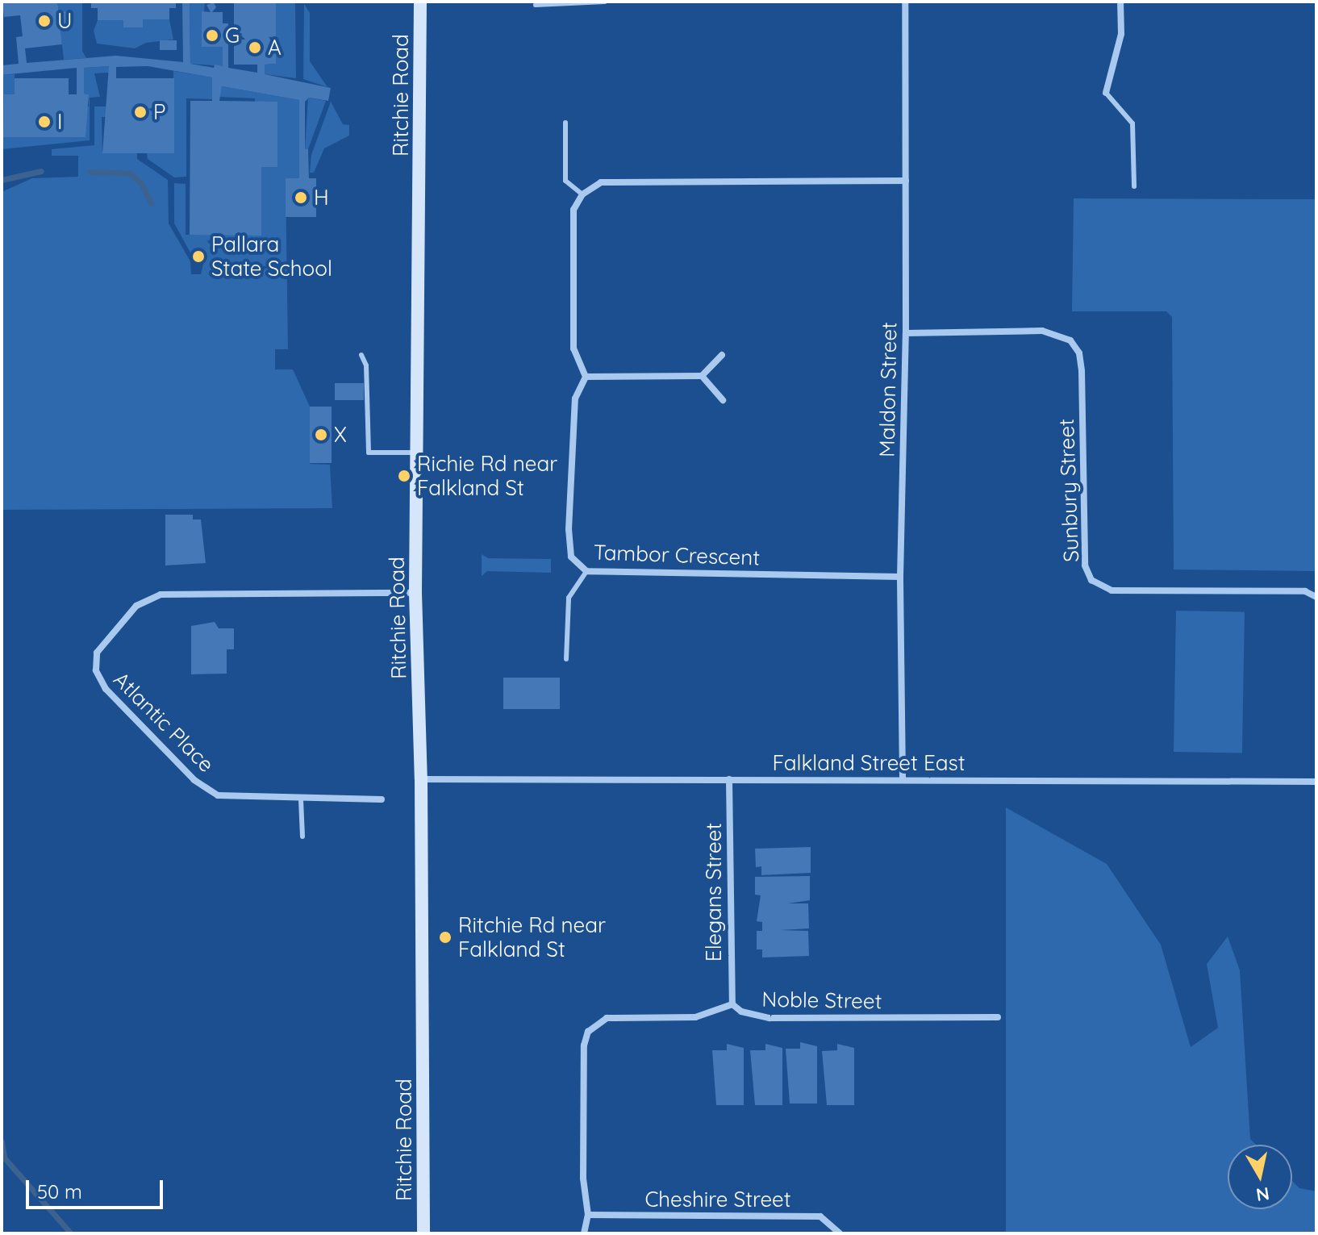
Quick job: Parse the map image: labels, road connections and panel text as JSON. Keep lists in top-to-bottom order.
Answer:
{
  "streets": {
    "street": [
      "Ritchie Road",
      "Maldon Street",
      "Sunbury Street",
      "Tambor Crescent",
      "Atlantic Place",
      "Falkland Street East",
      "Elegans Street",
      "Noble Street",
      "Cheshire Street"
    ]
  },
  "crossings": [
    ["Ritchie Road", "Atlantic Place"],
    ["Ritchie Road", "Falkland Street East"],
    ["Maldon Street", "Sunbury Street"],
    ["Maldon Street", "Tambor Crescent"],
    ["Maldon Street", "Falkland Street East"],
    ["Falkland Street East", "Elegans Street"],
    ["Elegans Street", "Noble Street"],
    ["Noble Street", "Cheshire Street"]
  ],
  "places": [
    "U",
    "G",
    "A",
    "P",
    "I",
    "H",
    "Pallara State School",
    "X",
    "Richie Rd near Falkland St",
    "Ritchie Rd near Falkland St"
  ],
  "scale_bar": "50 m",
  "north": "bottom"
}
